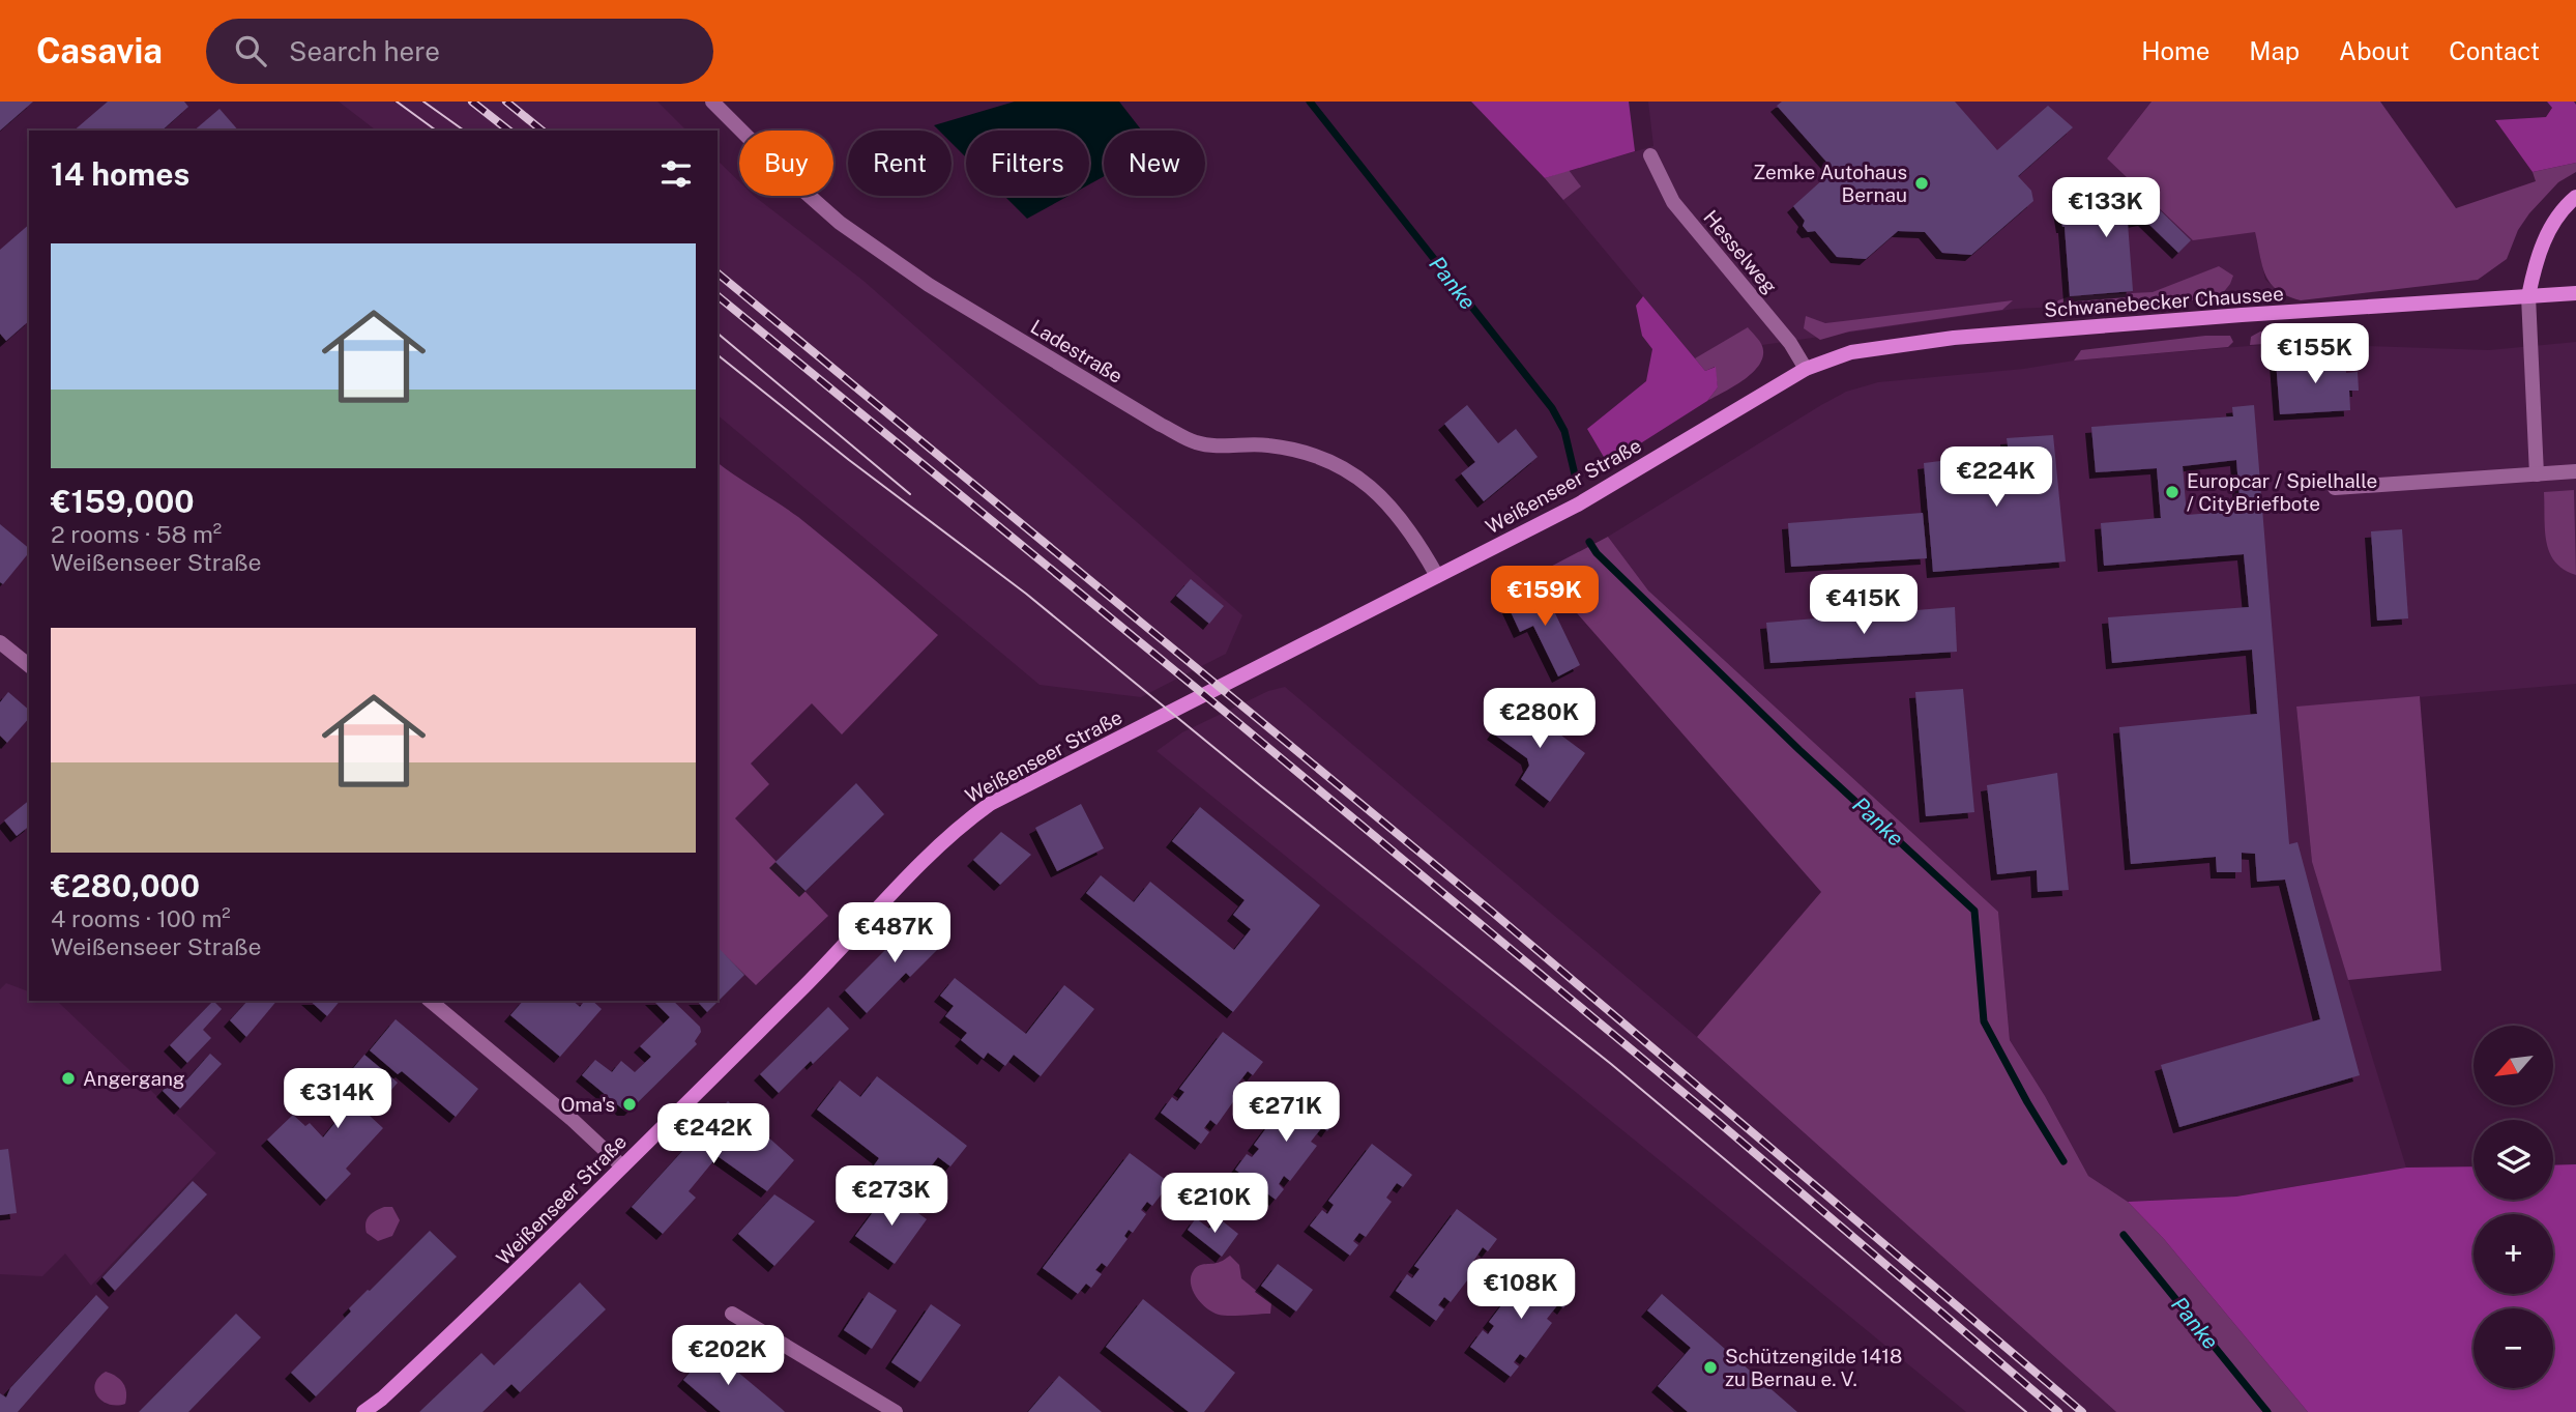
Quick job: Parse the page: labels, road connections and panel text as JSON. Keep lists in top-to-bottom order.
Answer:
{
  "streets": {
    "main road": ["Schwanebecker Chaussee", "Weißenseer Straße"],
    "street": ["Hesselweg", "Ladestraße"]
  },
  "crossings": [
    ["Hesselweg", "Schwanebecker Chaussee"],
    ["Hesselweg", "Weißenseer Straße"],
    ["Schwanebecker Chaussee", "Weißenseer Straße"],
    ["Ladestraße", "Weißenseer Straße"]
  ],
  "water": ["Panke"],
  "places": [
    "Zemke Autohaus Bernau",
    "Europcar / Spielhalle / CityBriefbote",
    "Angergang",
    "Oma's",
    "Schützengilde 1418 zu Bernau e. V."
  ],
  "north": "bottom left",
  "page": {
    "header": "Casavia",
    "search": "Search here",
    "nav": [
      "Home",
      "Map",
      "About",
      "Contact"
    ],
    "chip": [
      "Buy",
      "Rent",
      "Filters",
      "New"
    ],
    "heading": "14 homes",
    "price": [
      "€133K",
      "€155K",
      "€224K",
      "€159K",
      "€415K",
      "€280K",
      "€487K",
      "€314K",
      "€271K",
      "€242K",
      "€273K",
      "€210K",
      "€108K",
      "€202K"
    ],
    "list": [
      {
        "name": "€159,000",
        "note": "2 rooms · 58 m² · Weißenseer Straße"
      },
      {
        "name": "€280,000",
        "note": "4 rooms · 100 m² · Weißenseer Straße"
      }
    ],
    "map_buttons": ["+", "−"]
  }
}
